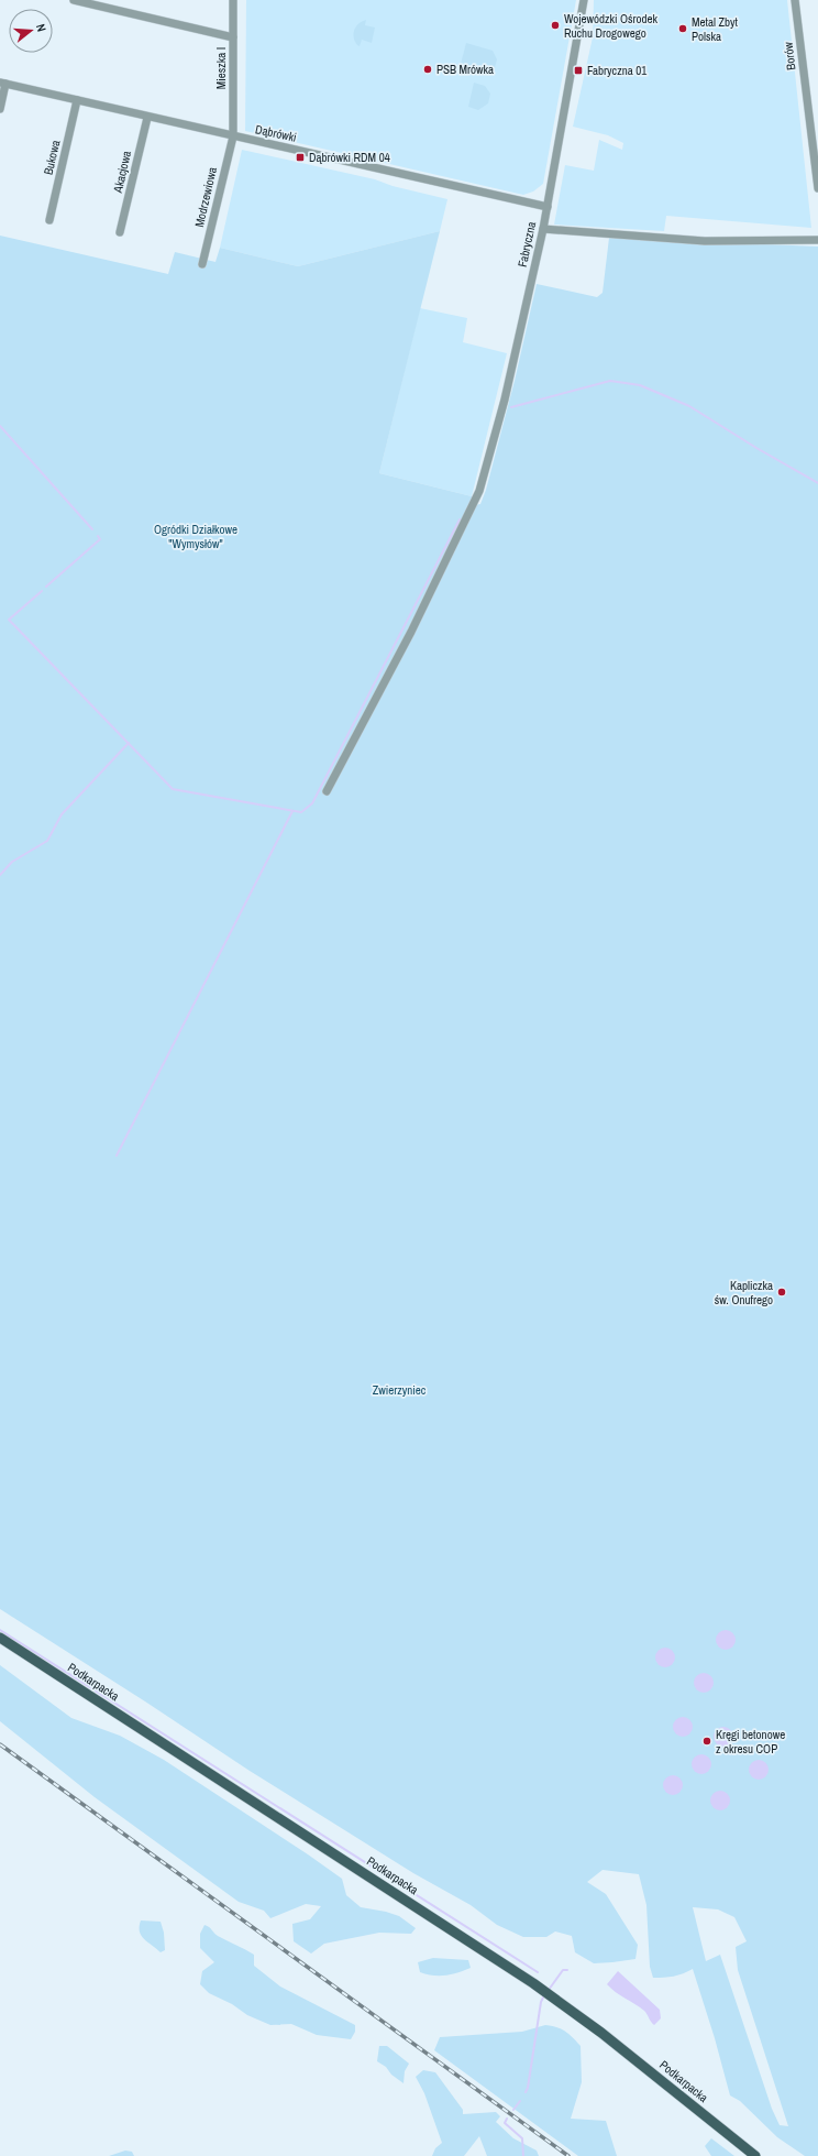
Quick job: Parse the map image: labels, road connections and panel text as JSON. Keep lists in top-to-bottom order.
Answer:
{
  "streets": {
    "main road": ["Podkarpacka"],
    "street": [
      "Borów",
      "Mieszka I",
      "Dąbrówki",
      "Bukowa",
      "Akacjowa",
      "Modrzewiowa",
      "Fabryczna"
    ]
  },
  "crossings": [
    ["Mieszka I", "Dąbrówki"],
    ["Mieszka I", "Modrzewiowa"],
    ["Dąbrówki", "Bukowa"],
    ["Dąbrówki", "Akacjowa"],
    ["Dąbrówki", "Modrzewiowa"],
    ["Dąbrówki", "Fabryczna"]
  ],
  "parks": ["Ogródki Działkowe \"Wymysłów\"", "Zwierzyniec"],
  "places": {
    "other": [
      "Wojewódzki Ośrodek Ruchu Drogowego",
      "Metal Zbyt Polska",
      "PSB Mrówka",
      "Kapliczka św. Onufrego",
      "Kręgi betonowe z okresu COP"
    ],
    "transit": ["Fabryczna 01", "Dąbrówki RDM 04"]
  },
  "north": "right"
}
